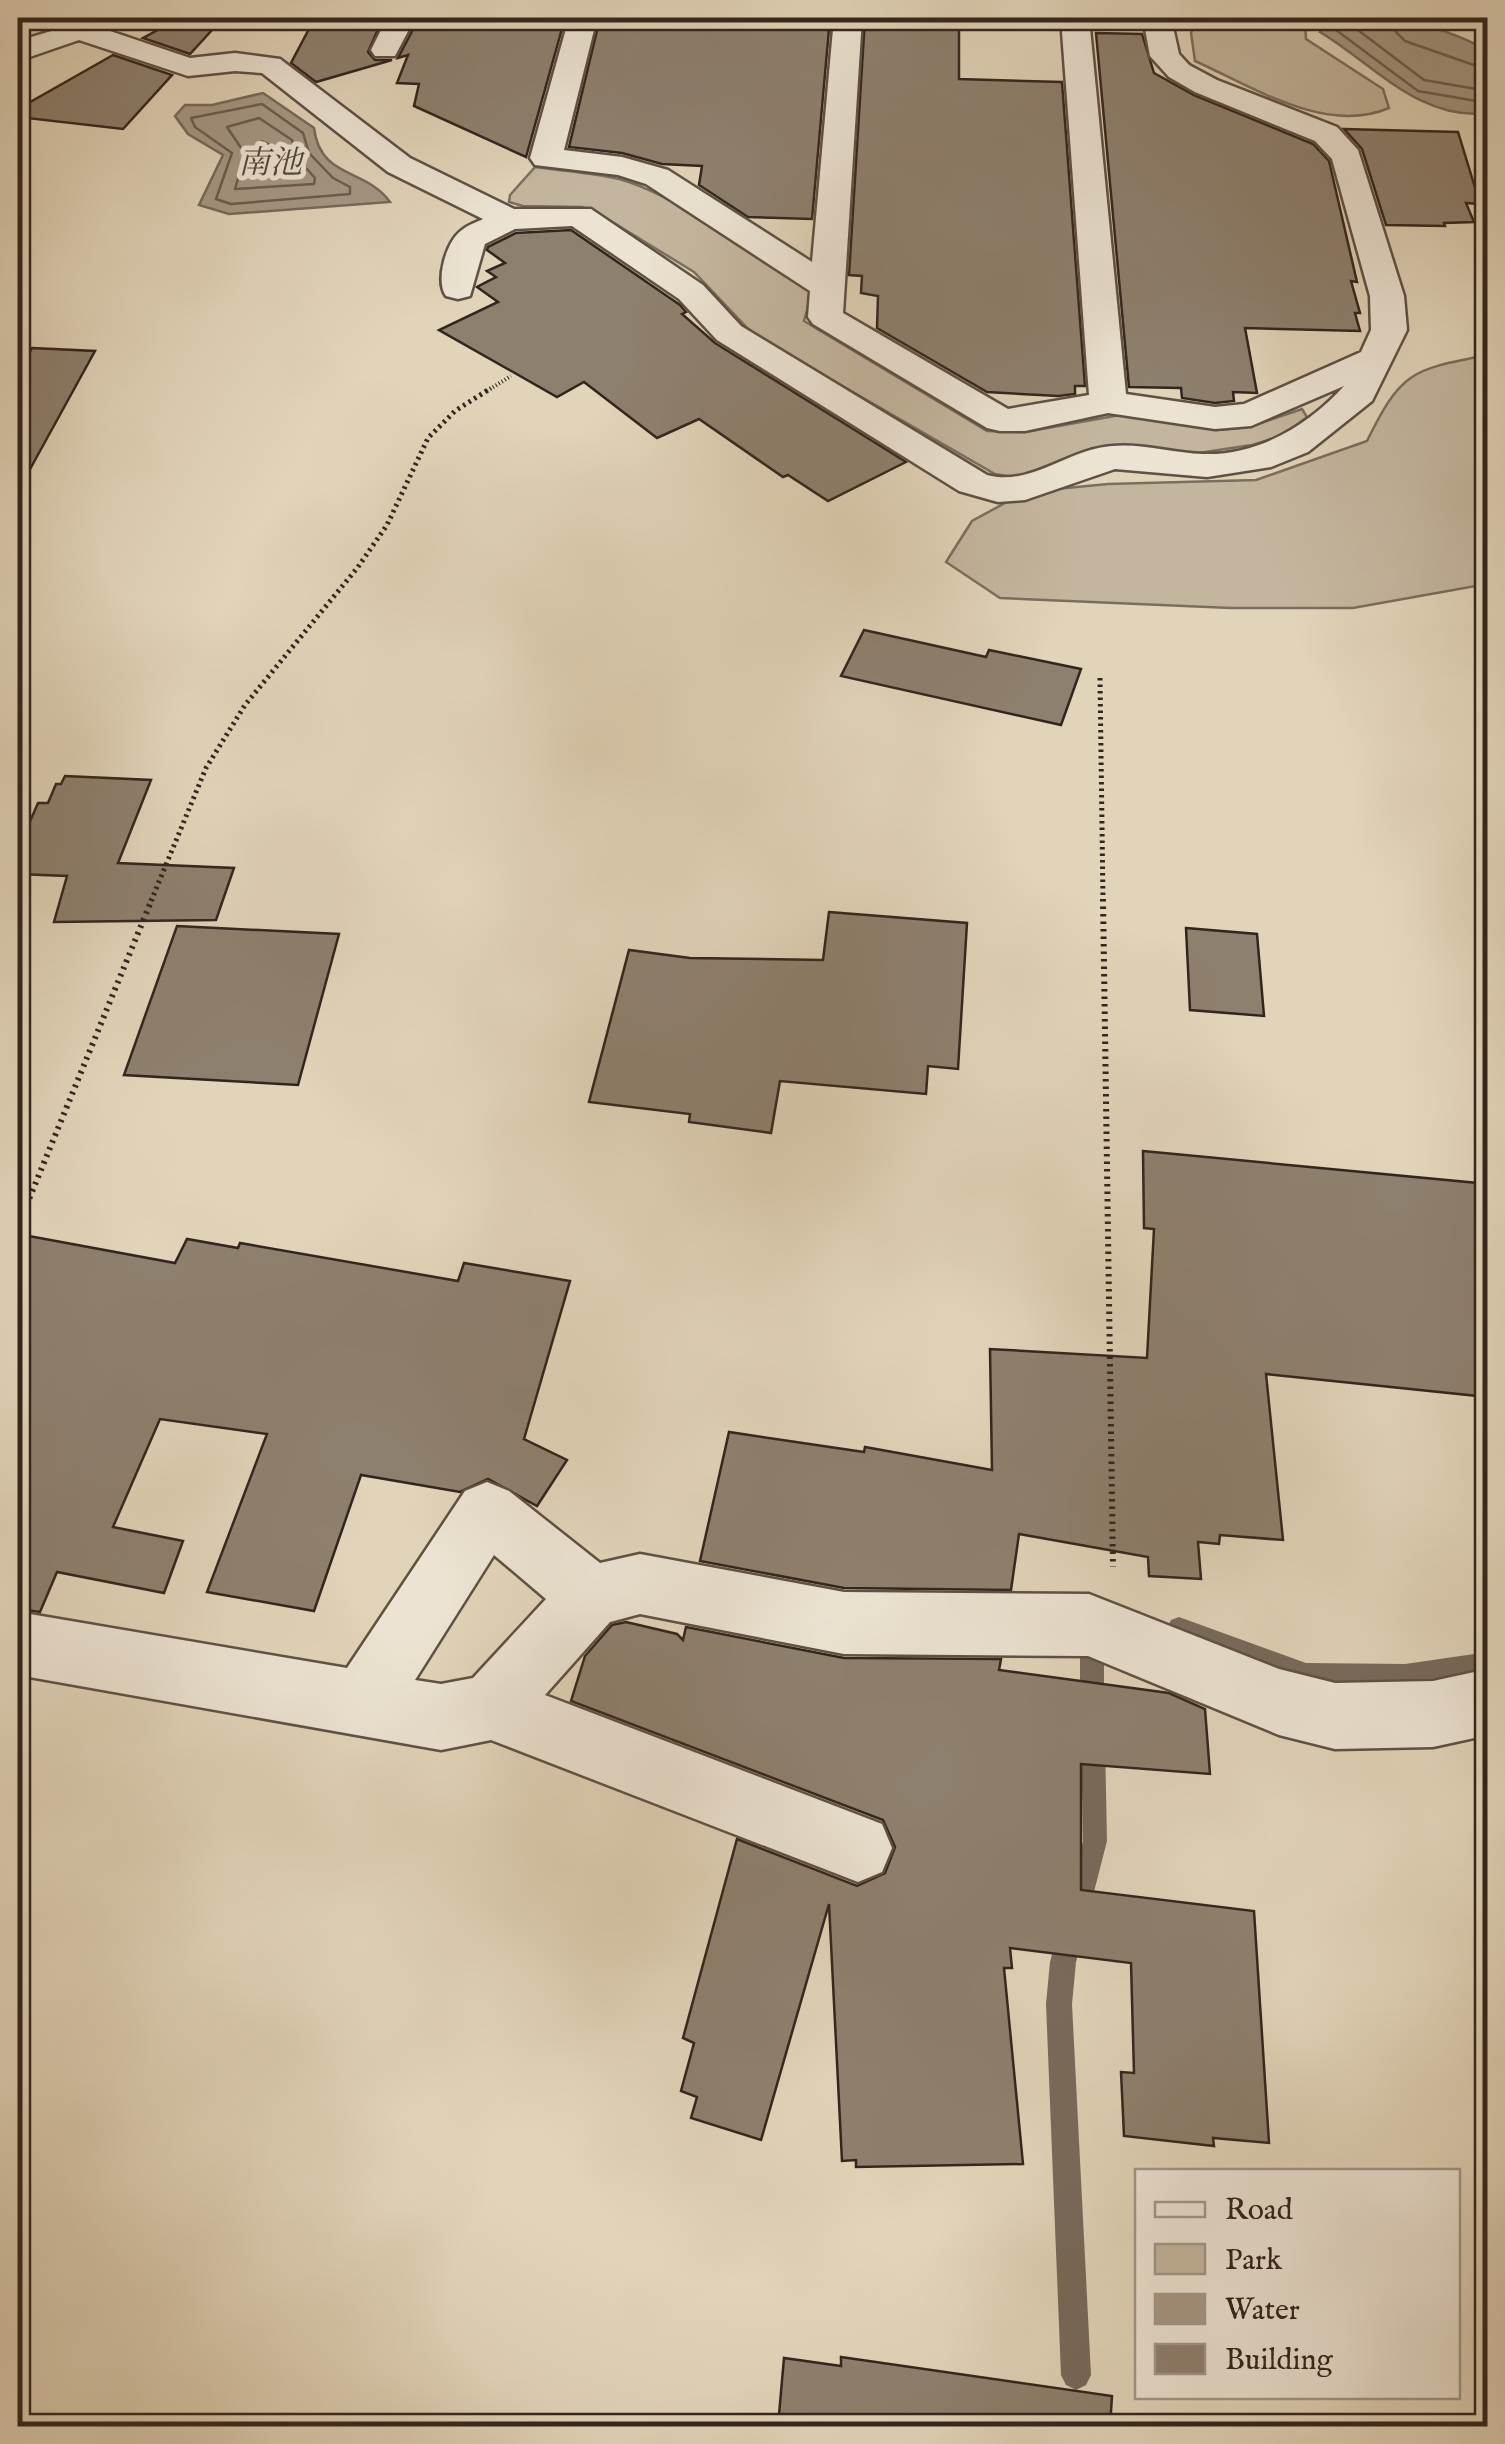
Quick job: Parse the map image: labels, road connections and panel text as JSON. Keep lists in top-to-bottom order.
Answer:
{
  "water": ["南池"],
  "legend": [
    "Road",
    "Park",
    "Water",
    "Building"
  ]
}
